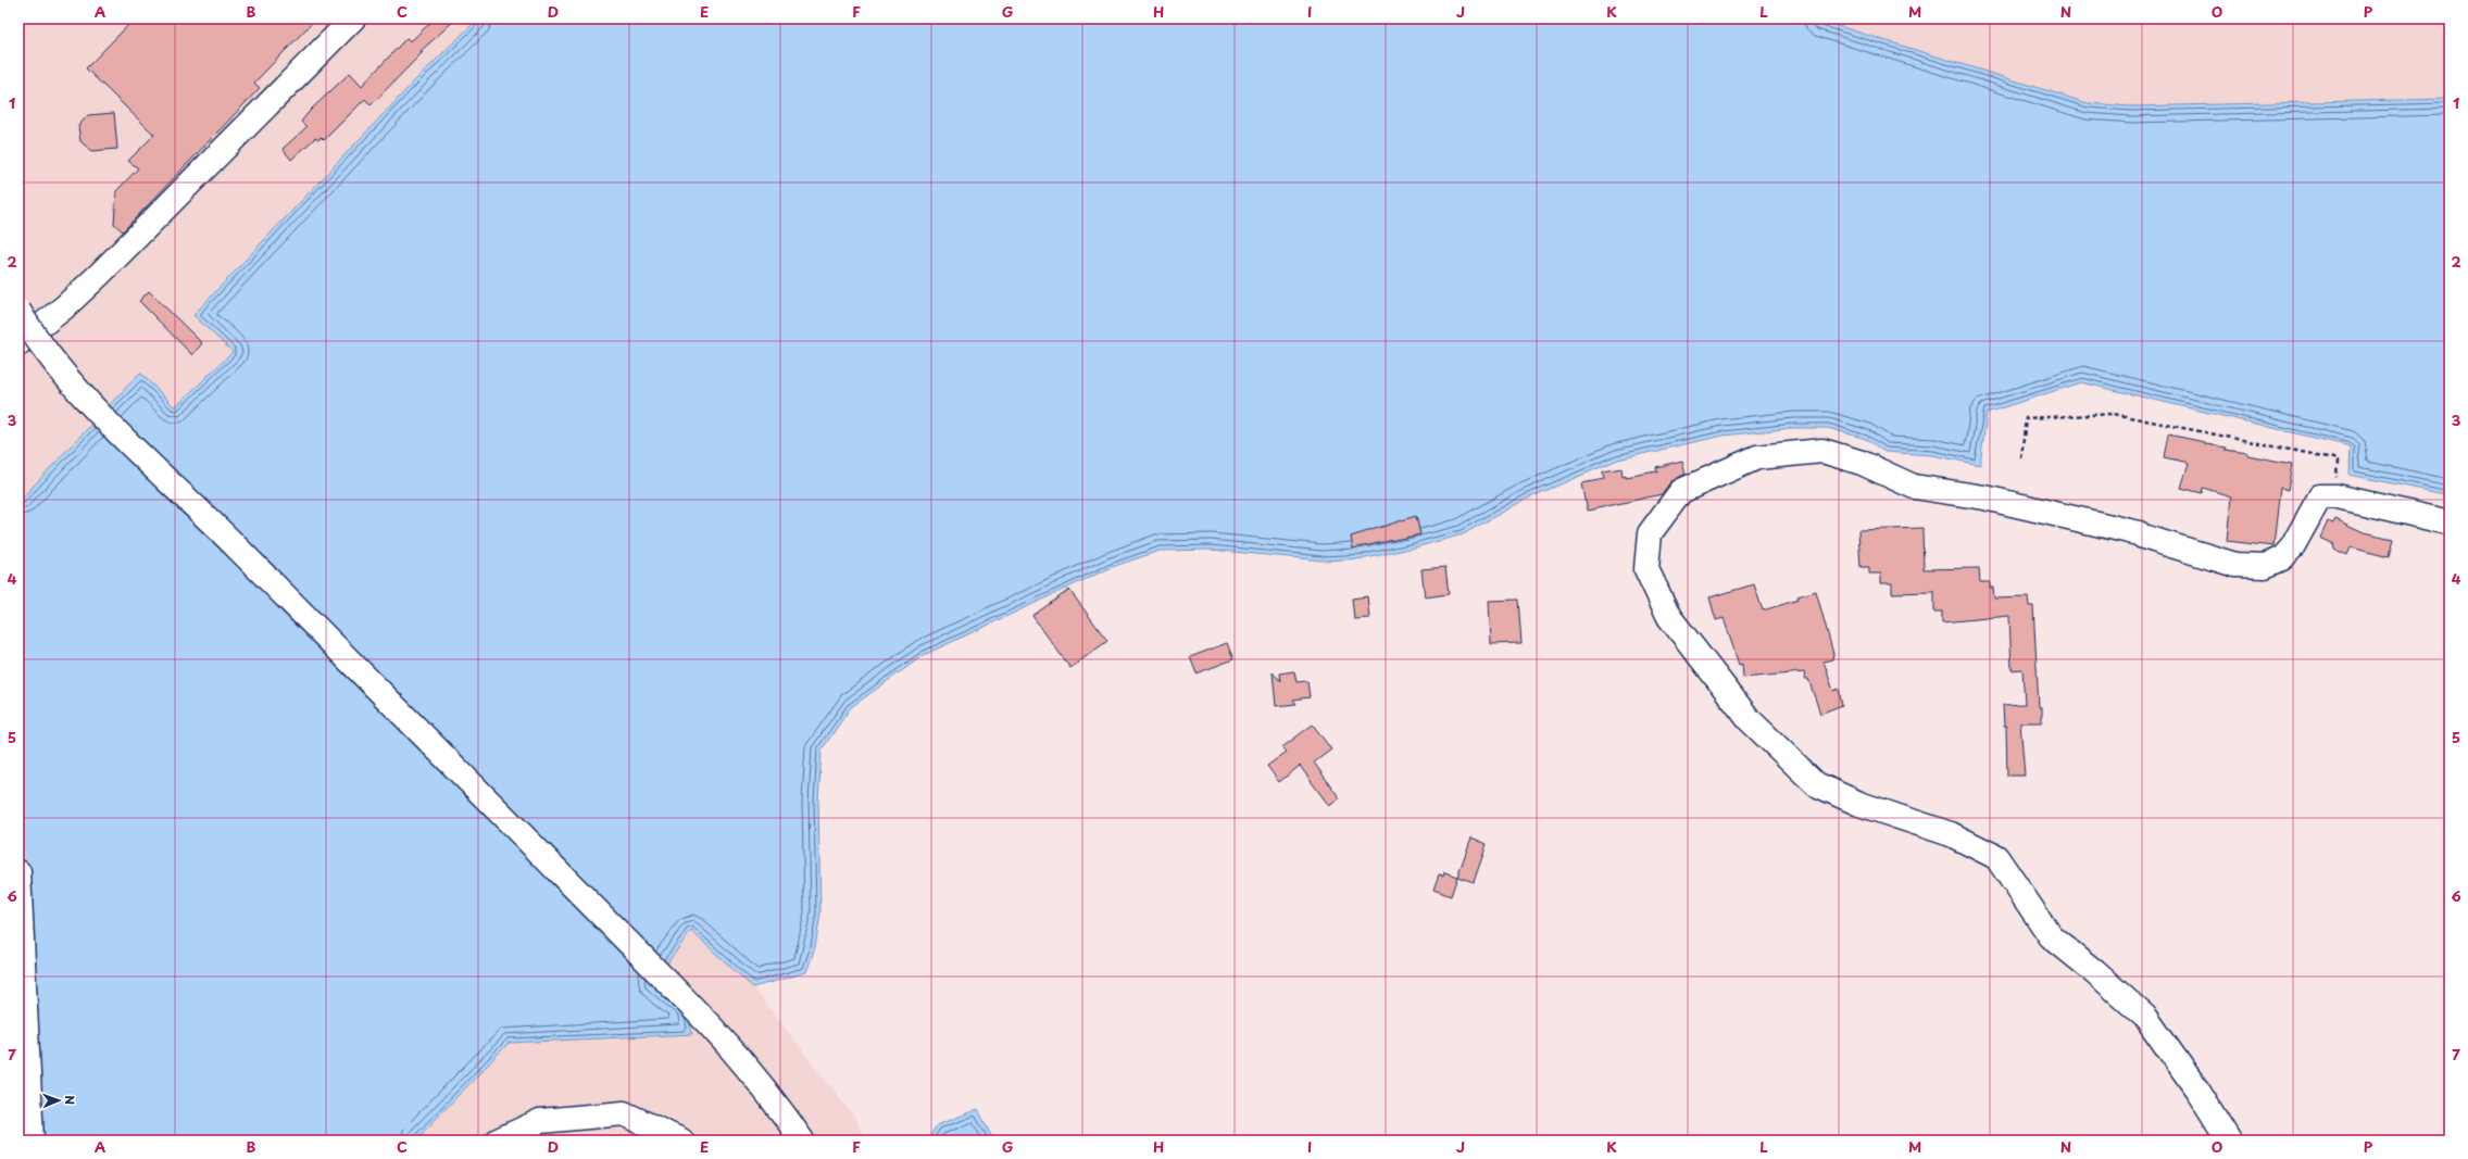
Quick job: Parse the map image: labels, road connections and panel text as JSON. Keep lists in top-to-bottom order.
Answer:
{
  "north": "right",
  "grid": {
    "columns": [
      "A",
      "B",
      "C",
      "D",
      "E",
      "F",
      "G",
      "H",
      "I",
      "J",
      "K",
      "L",
      "M",
      "N",
      "O",
      "P"
    ],
    "rows": [
      "1",
      "2",
      "3",
      "4",
      "5",
      "6",
      "7"
    ]
  }
}
